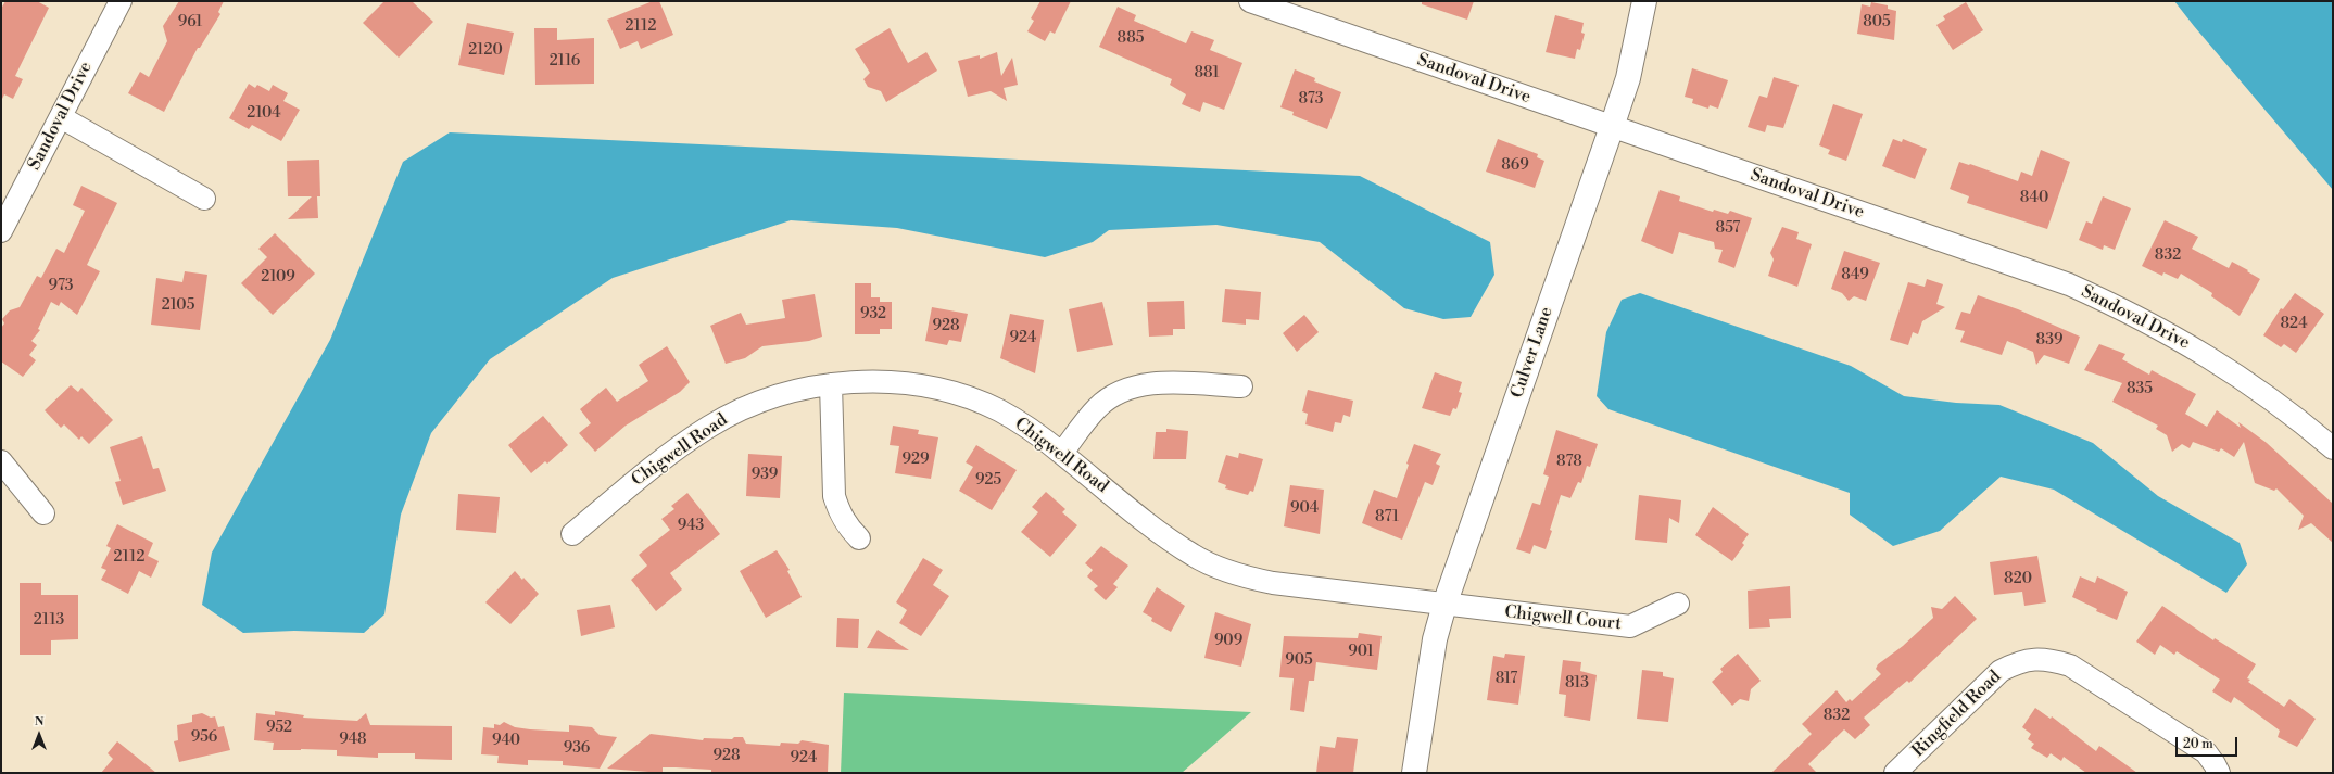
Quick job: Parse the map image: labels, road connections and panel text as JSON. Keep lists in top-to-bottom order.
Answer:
{
  "streets": {
    "street": [
      "Sandoval Drive",
      "Culver Lane",
      "Chigwell Road",
      "Chigwell Court",
      "Ringfield Road"
    ]
  },
  "crossings": [
    ["Sandoval Drive", "Culver Lane"],
    ["Culver Lane", "Chigwell Road"],
    ["Culver Lane", "Chigwell Court"],
    ["Chigwell Road", "Chigwell Court"]
  ],
  "house_numbers": [
    "961",
    "805",
    "2112",
    "885",
    "2120",
    "2116",
    "881",
    "873",
    "2104",
    "869",
    "840",
    "857",
    "832",
    "849",
    "2109",
    "973",
    "2105",
    "932",
    "824",
    "928",
    "924",
    "839",
    "835",
    "929",
    "878",
    "939",
    "925",
    "904",
    "871",
    "943",
    "2112",
    "820",
    "2113",
    "909",
    "901",
    "905",
    "817",
    "813",
    "832",
    "952",
    "956",
    "948",
    "940",
    "936",
    "928",
    "924"
  ],
  "scale_bar": "20 m",
  "north": "top"
}
